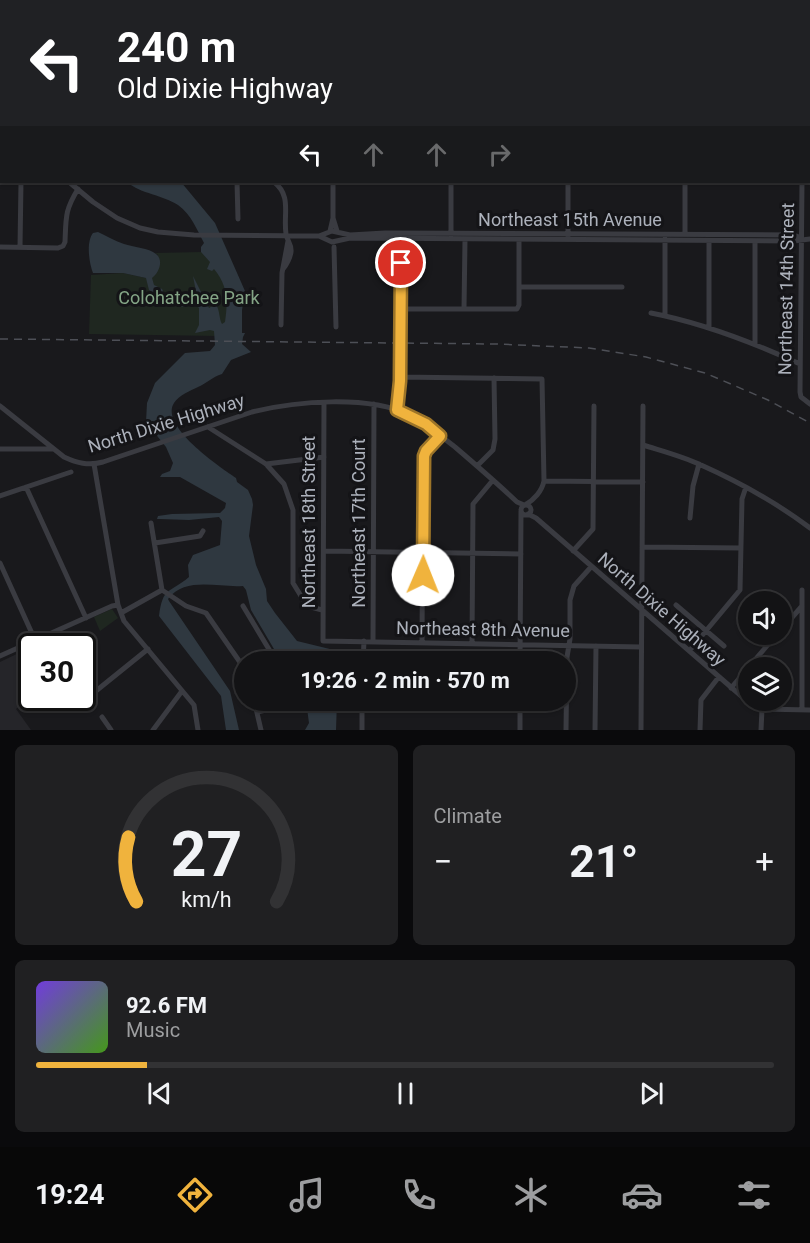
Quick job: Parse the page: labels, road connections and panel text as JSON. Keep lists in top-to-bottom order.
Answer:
{
  "streets": {
    "street": [
      "Northeast 15th Avenue",
      "Northeast 14th Street",
      "North Dixie Highway",
      "Northeast 18th Street",
      "Northeast 17th Court",
      "Northeast 8th Avenue"
    ]
  },
  "crossings": [
    ["Northeast 15th Avenue", "Northeast 14th Street"],
    ["North Dixie Highway", "Northeast 18th Street"],
    ["North Dixie Highway", "Northeast 17th Court"],
    ["Northeast 18th Street", "Northeast 8th Avenue"],
    ["Northeast 17th Court", "Northeast 8th Avenue"]
  ],
  "parks": ["Colohatchee Park"],
  "page": {
    "turn": ["240 m", "Old Dixie Highway"],
    "limit": "30",
    "trip": "19:26 · 2 min · 570 m",
    "tile": "Climate",
    "heat": ["−", "21°", "+"],
    "song": ["92.6 FM", "Music"],
    "tabs": "19:24",
    "gauge": ["27", "km/h"]
  }
}
